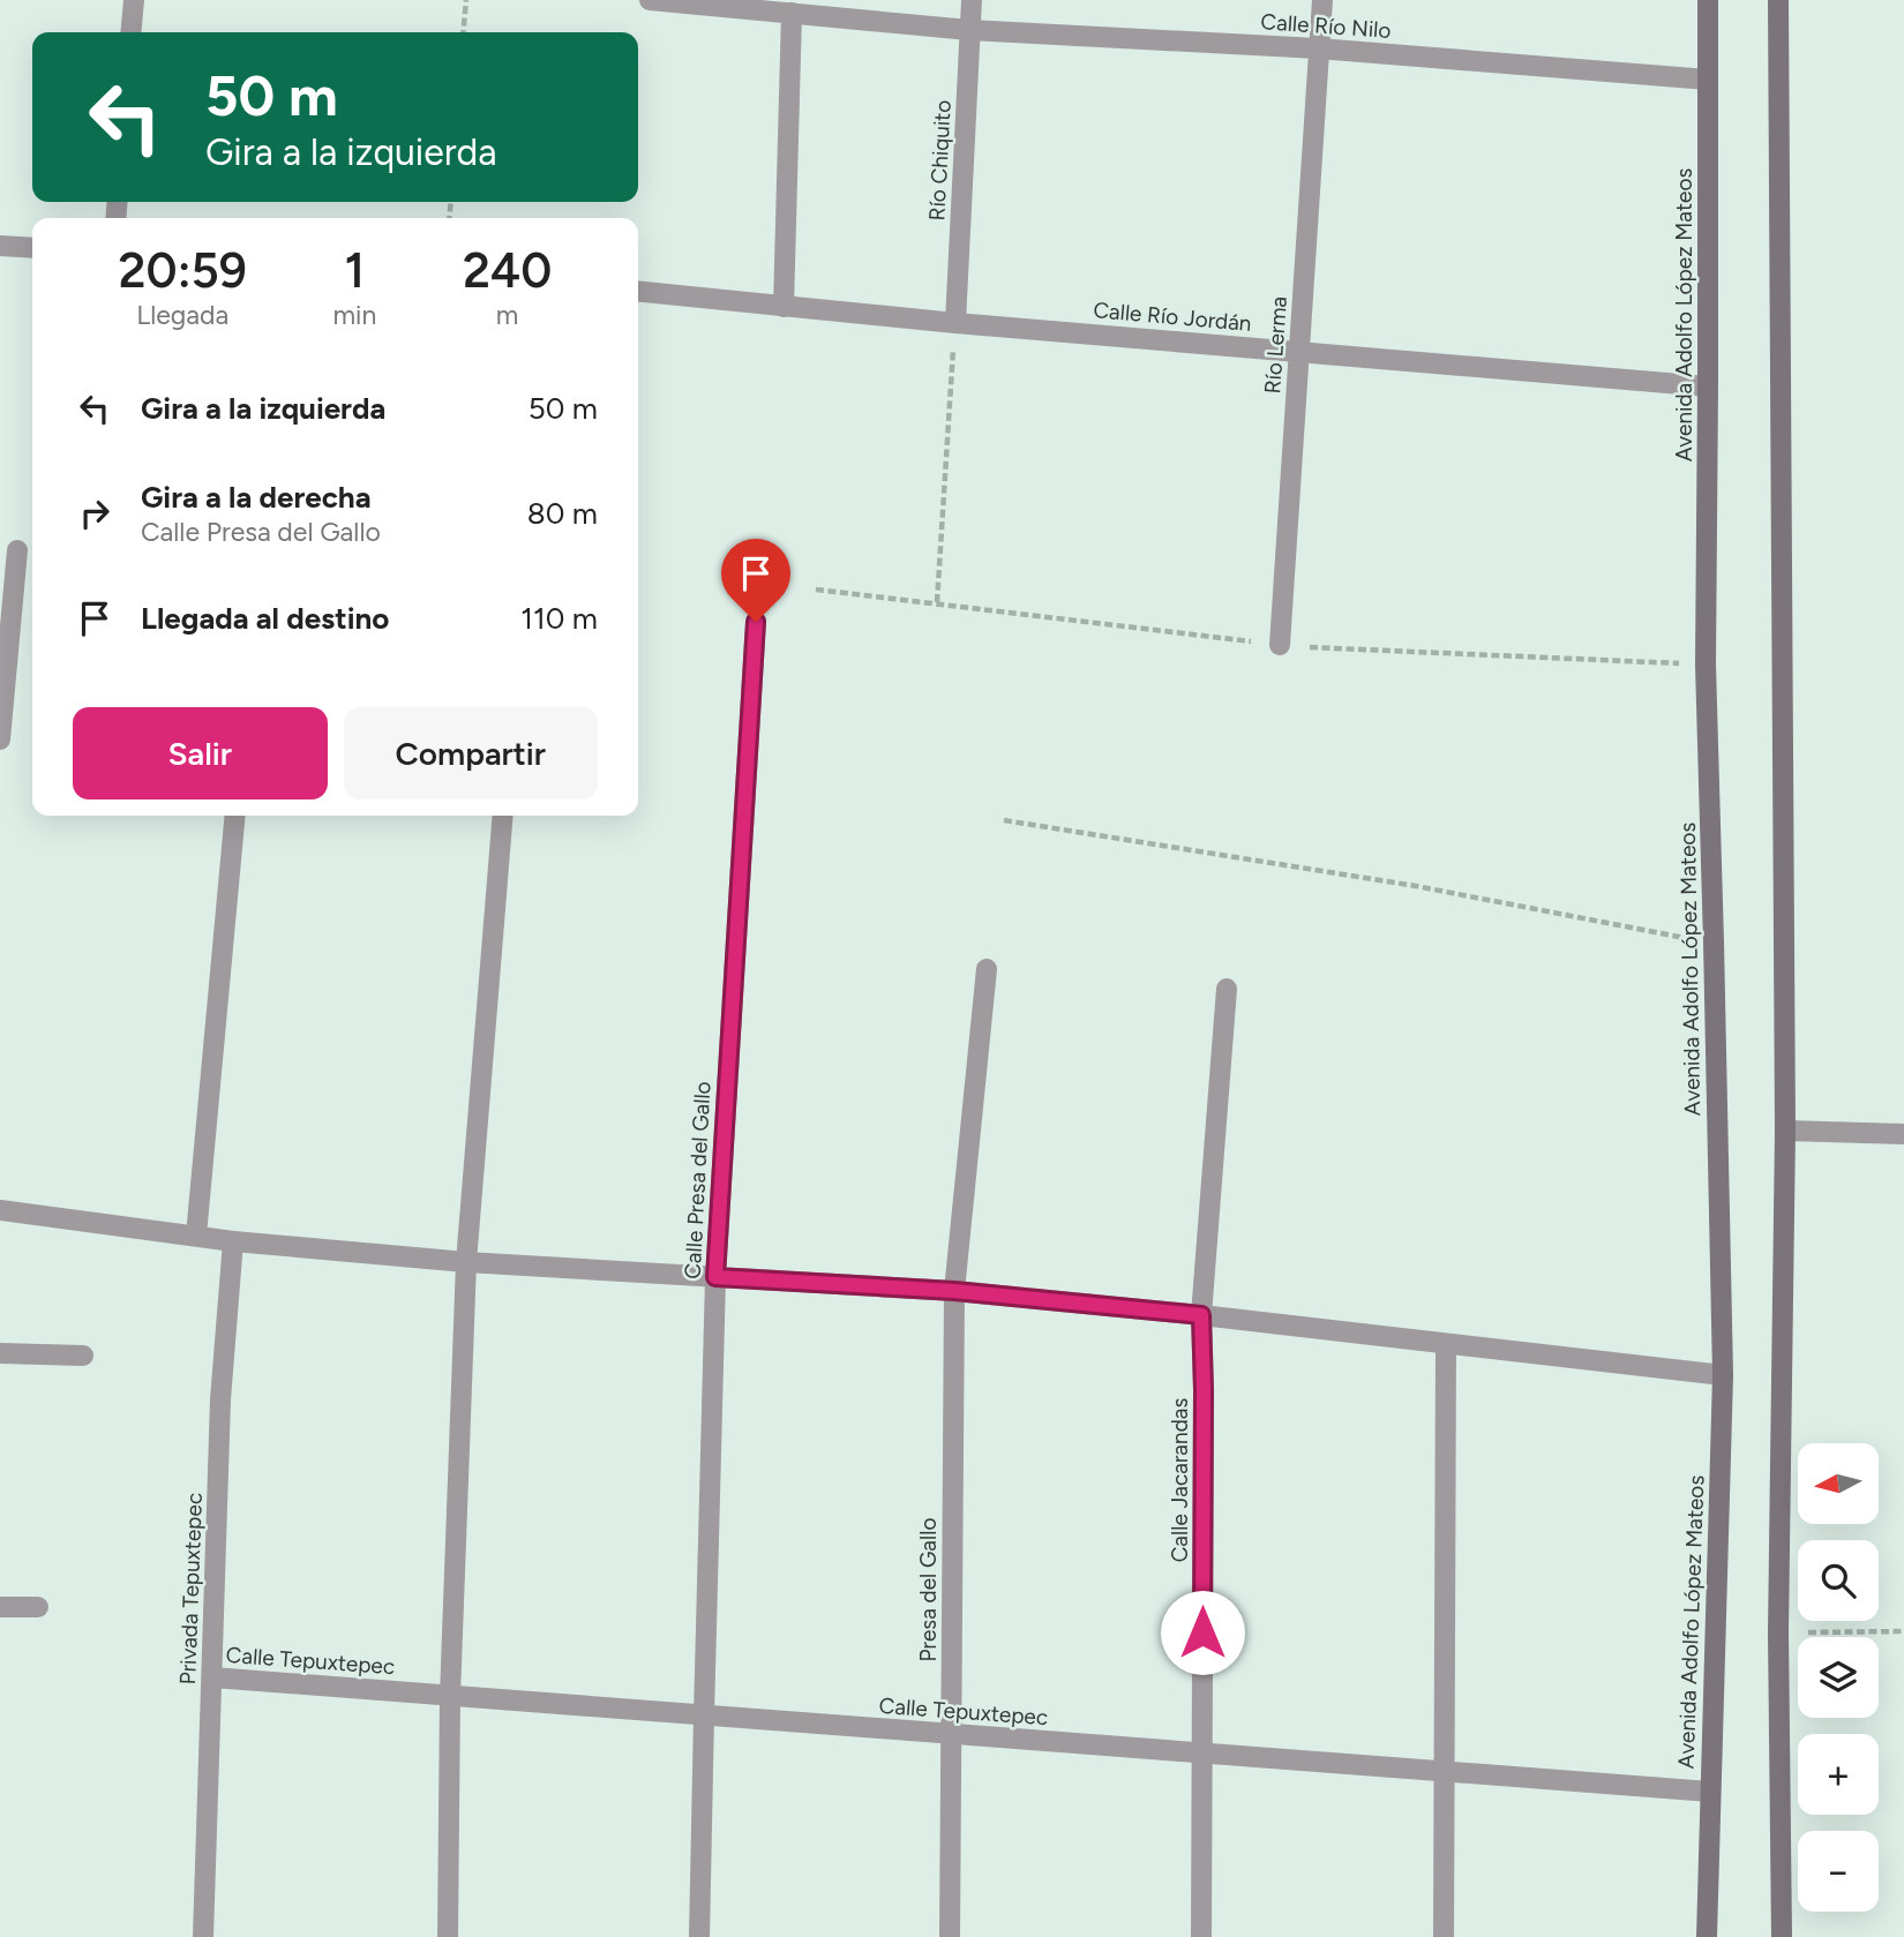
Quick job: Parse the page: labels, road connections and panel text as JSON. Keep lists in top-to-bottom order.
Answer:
{
  "streets": {
    "street": [
      "Calle Río Nilo",
      "Río Chiquito",
      "Avenida Adolfo López Mateos",
      "Calle Río Jordán",
      "Río Lerma",
      "Calle Presa del Gallo",
      "Calle Jacarandas",
      "Privada Tepuxtepec",
      "Presa del Gallo",
      "Calle Tepuxtepec"
    ]
  },
  "crossings": [
    ["Calle Río Nilo", "Río Chiquito"],
    ["Calle Río Nilo", "Avenida Adolfo López Mateos"],
    ["Calle Río Nilo", "Río Lerma"],
    ["Río Chiquito", "Calle Río Jordán"],
    ["Avenida Adolfo López Mateos", "Calle Río Jordán"],
    ["Avenida Adolfo López Mateos", "Calle Tepuxtepec"],
    ["Calle Río Jordán", "Río Lerma"],
    ["Calle Presa del Gallo", "Calle Tepuxtepec"],
    ["Calle Jacarandas", "Calle Tepuxtepec"],
    ["Privada Tepuxtepec", "Calle Tepuxtepec"],
    ["Presa del Gallo", "Calle Tepuxtepec"]
  ],
  "north": "left",
  "page": {
    "turn": ["50 m", "Gira a la izquierda"],
    "eta": [
      "20:59",
      "Llegada",
      "1",
      "min",
      "240",
      "m"
    ],
    "list": [
      {
        "name": "Gira a la izquierda",
        "value": "50 m"
      },
      {
        "name": "Gira a la derecha",
        "note": "Calle Presa del Gallo",
        "value": "80 m"
      },
      {
        "name": "Llegada al destino",
        "value": "110 m"
      }
    ],
    "buttons": ["Salir", "Compartir"],
    "map_buttons": ["+", "−"]
  }
}
